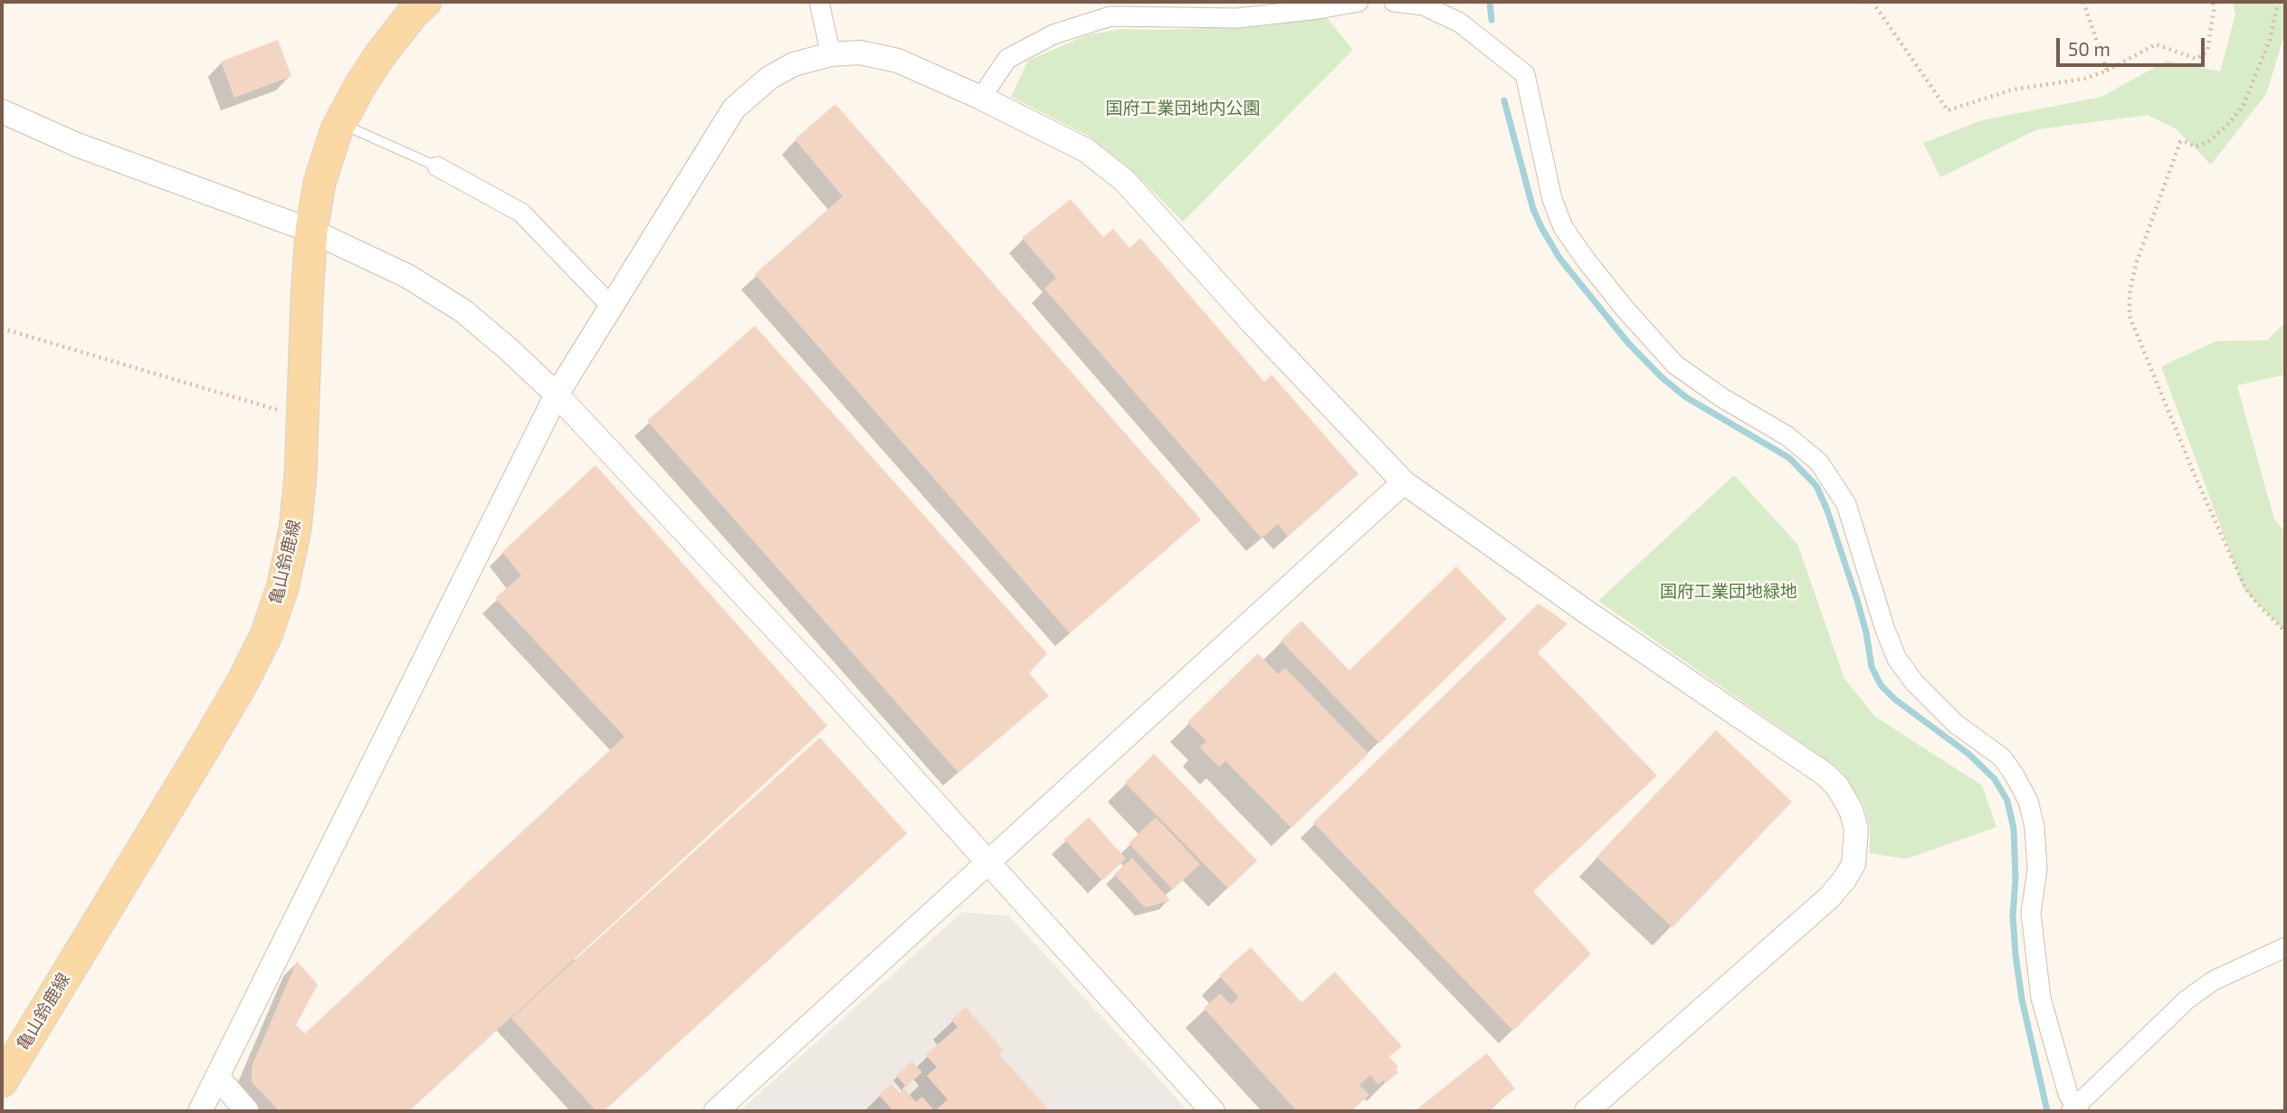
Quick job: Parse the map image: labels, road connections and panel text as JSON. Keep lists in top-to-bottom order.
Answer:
{
  "streets": {
    "main road": ["亀山鈴鹿線"]
  },
  "parks": ["国府工業団地内公園", "国府工業団地緑地"],
  "scale_bar": "50 m"
}
